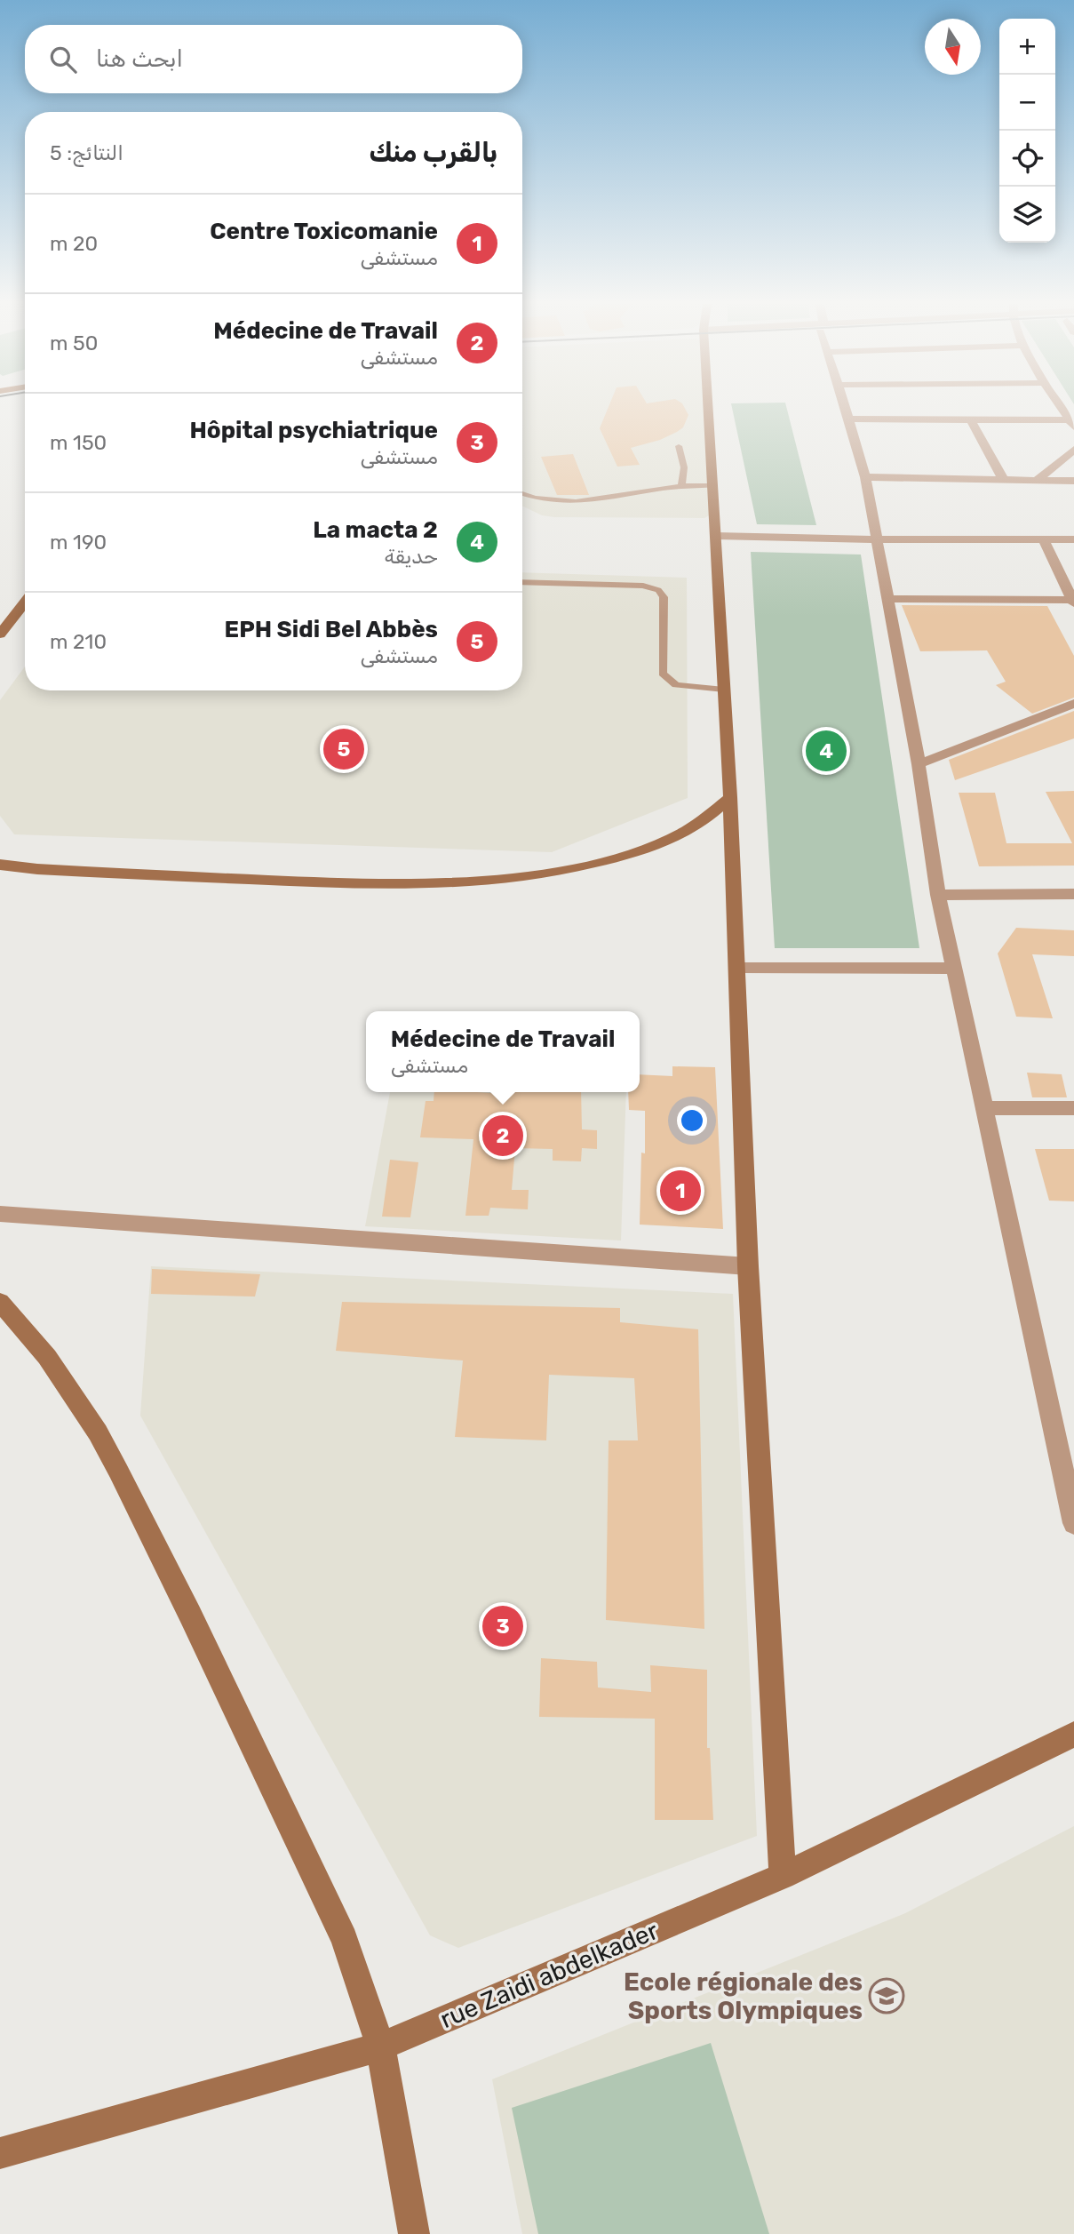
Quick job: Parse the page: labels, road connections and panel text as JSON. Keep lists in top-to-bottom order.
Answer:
{
  "streets": {
    "main road": ["rue Zaidi abdelkader"]
  },
  "places": {
    "school or university": ["Ecole régionale des Sports Olympiques"]
  },
  "north": "bottom",
  "page": {
    "map_buttons": ["+", "−"],
    "search": "ابحث هنا",
    "heading": ["بالقرب منك", "النتائج: 5"],
    "list": [
      {
        "mark": "1",
        "name": "Centre Toxicomanie",
        "note": "مستشفى",
        "value": "20 m"
      },
      {
        "mark": "2",
        "name": "Médecine de Travail",
        "note": "مستشفى",
        "value": "50 m"
      },
      {
        "mark": "3",
        "name": "Hôpital psychiatrique",
        "note": "مستشفى",
        "value": "150 m"
      },
      {
        "mark": "4",
        "name": "La macta 2",
        "note": "حديقة",
        "value": "190 m"
      },
      {
        "mark": "5",
        "name": "EPH Sidi Bel Abbès",
        "note": "مستشفى",
        "value": "210 m"
      }
    ],
    "pins": [
      "5",
      "4",
      "2",
      "1",
      "3"
    ],
    "popup": ["Médecine de Travail", "مستشفى"]
  }
}
